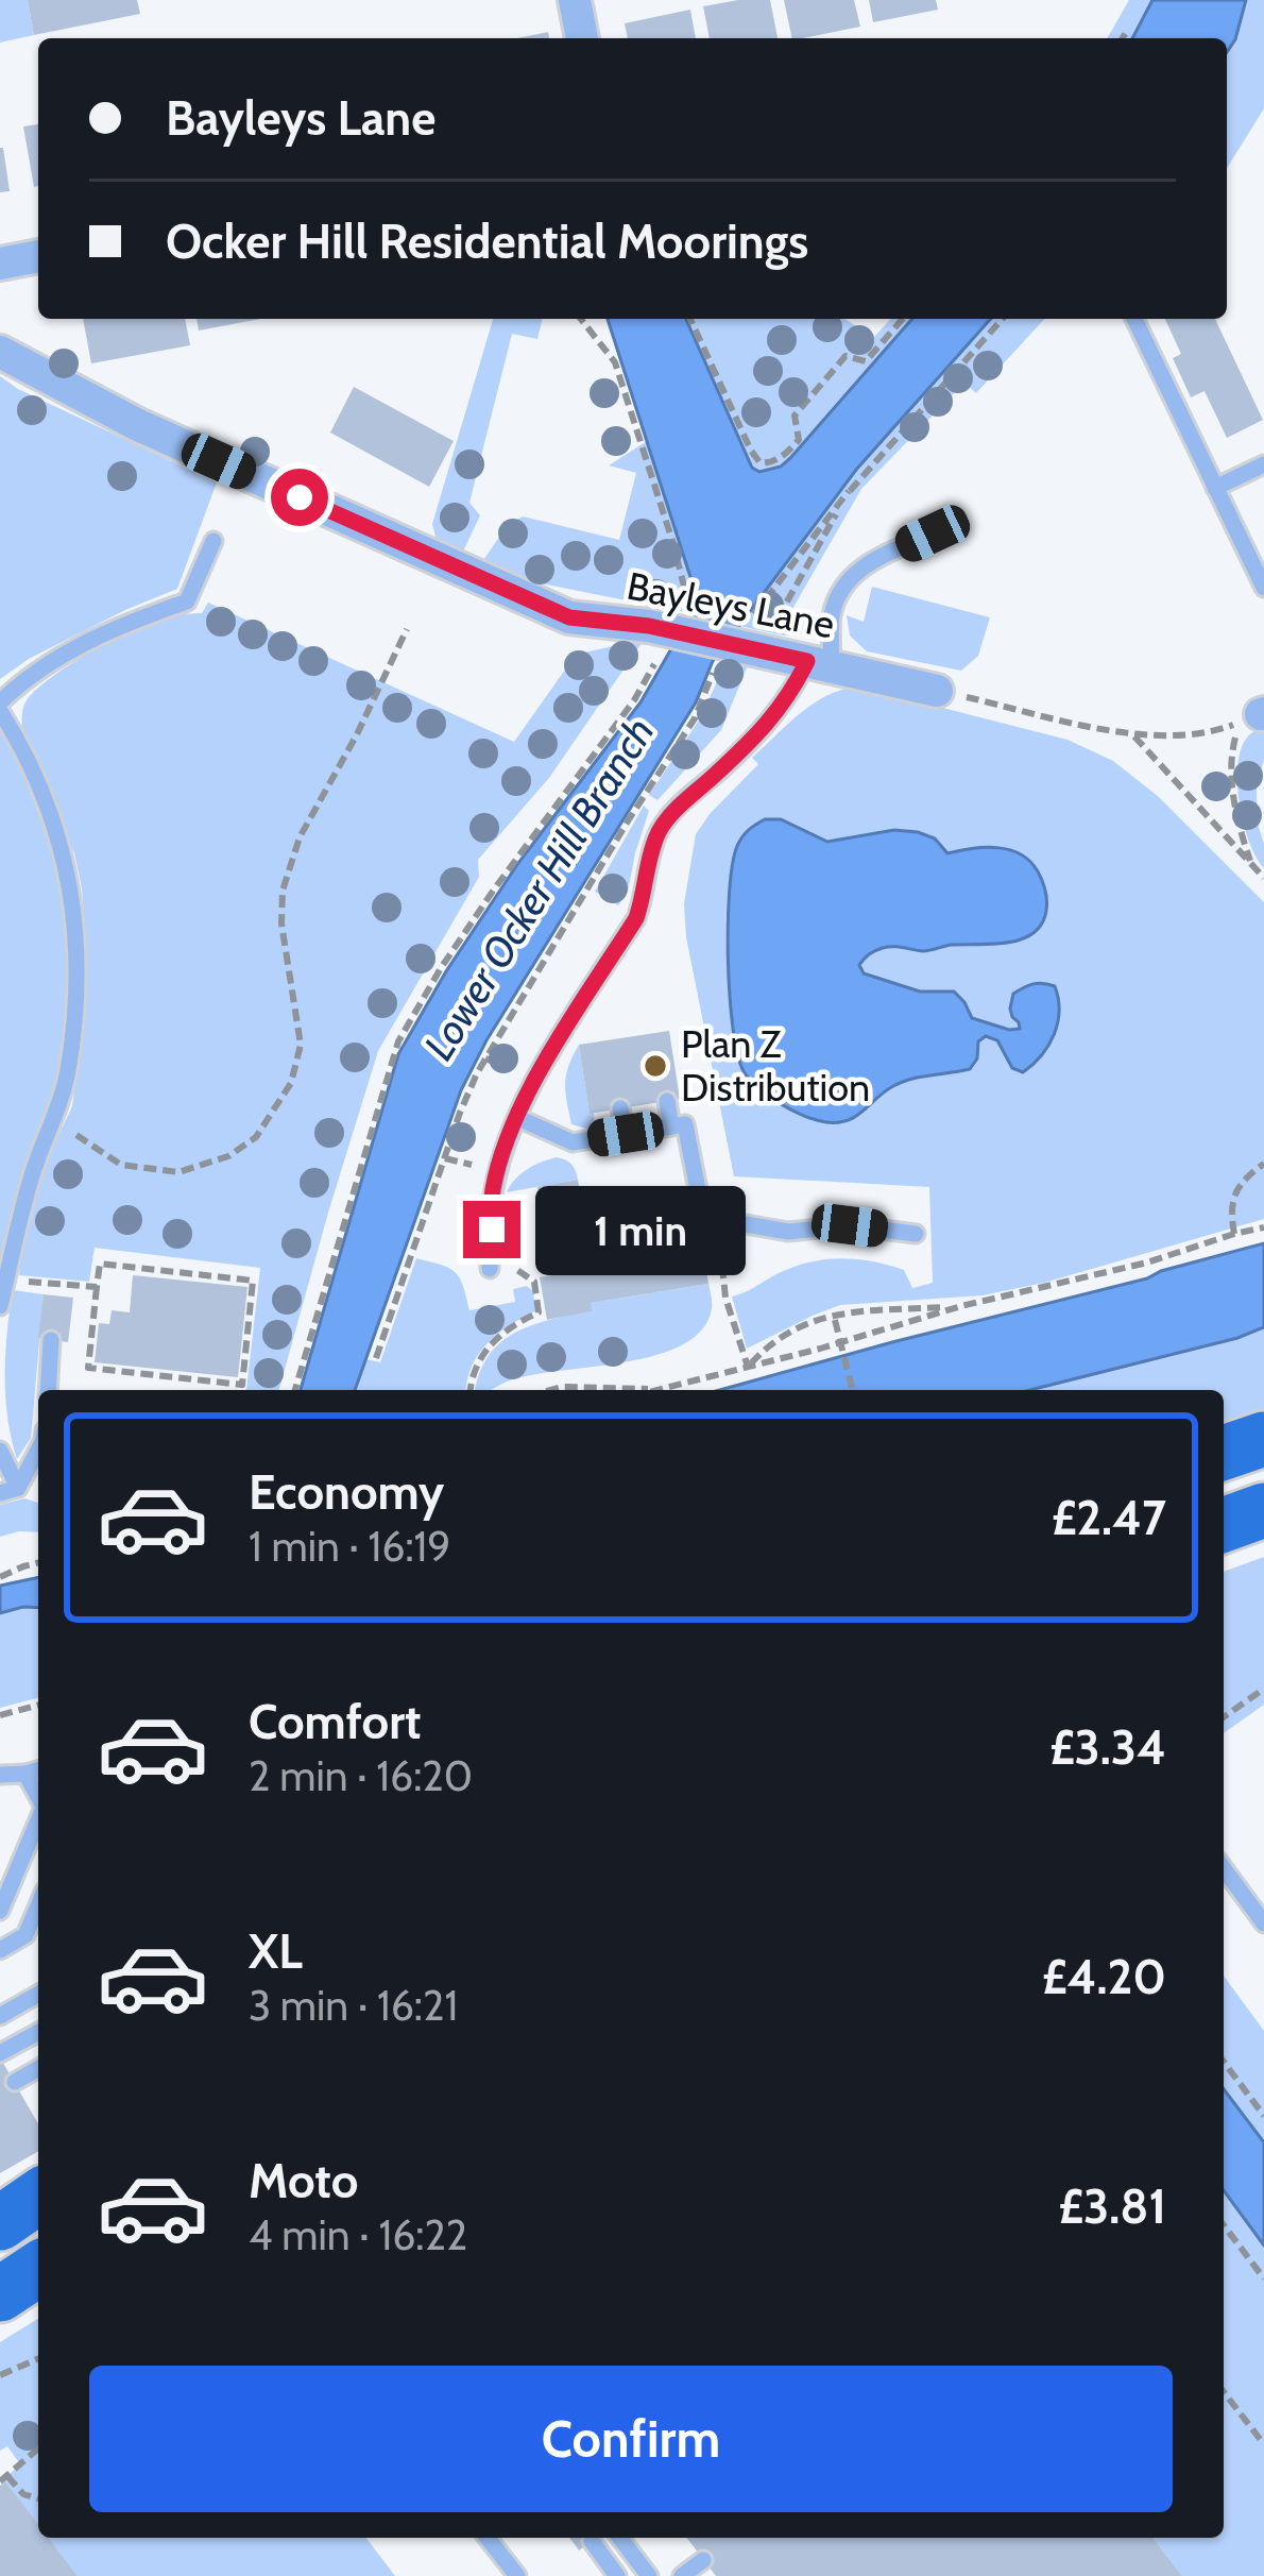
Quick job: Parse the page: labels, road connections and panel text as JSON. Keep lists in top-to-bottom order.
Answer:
{
  "streets": {
    "street": ["Bayleys Lane"]
  },
  "water": ["Lower Ocker Hill Branch"],
  "places": ["Plan Z Distribution"],
  "page": {
    "banner": ["Bayleys Lane", "Ocker Hill Residential Moorings"],
    "bubble": "1 min",
    "list": [
      {
        "name": "Economy",
        "note": "1 min · 16:19",
        "value": "£2.47"
      },
      {
        "name": "Comfort",
        "note": "2 min · 16:20",
        "value": "£3.34"
      },
      {
        "name": "XL",
        "note": "3 min · 16:21",
        "value": "£4.20"
      },
      {
        "name": "Moto",
        "note": "4 min · 16:22",
        "value": "£3.81"
      }
    ],
    "buttons": "Confirm"
  }
}
